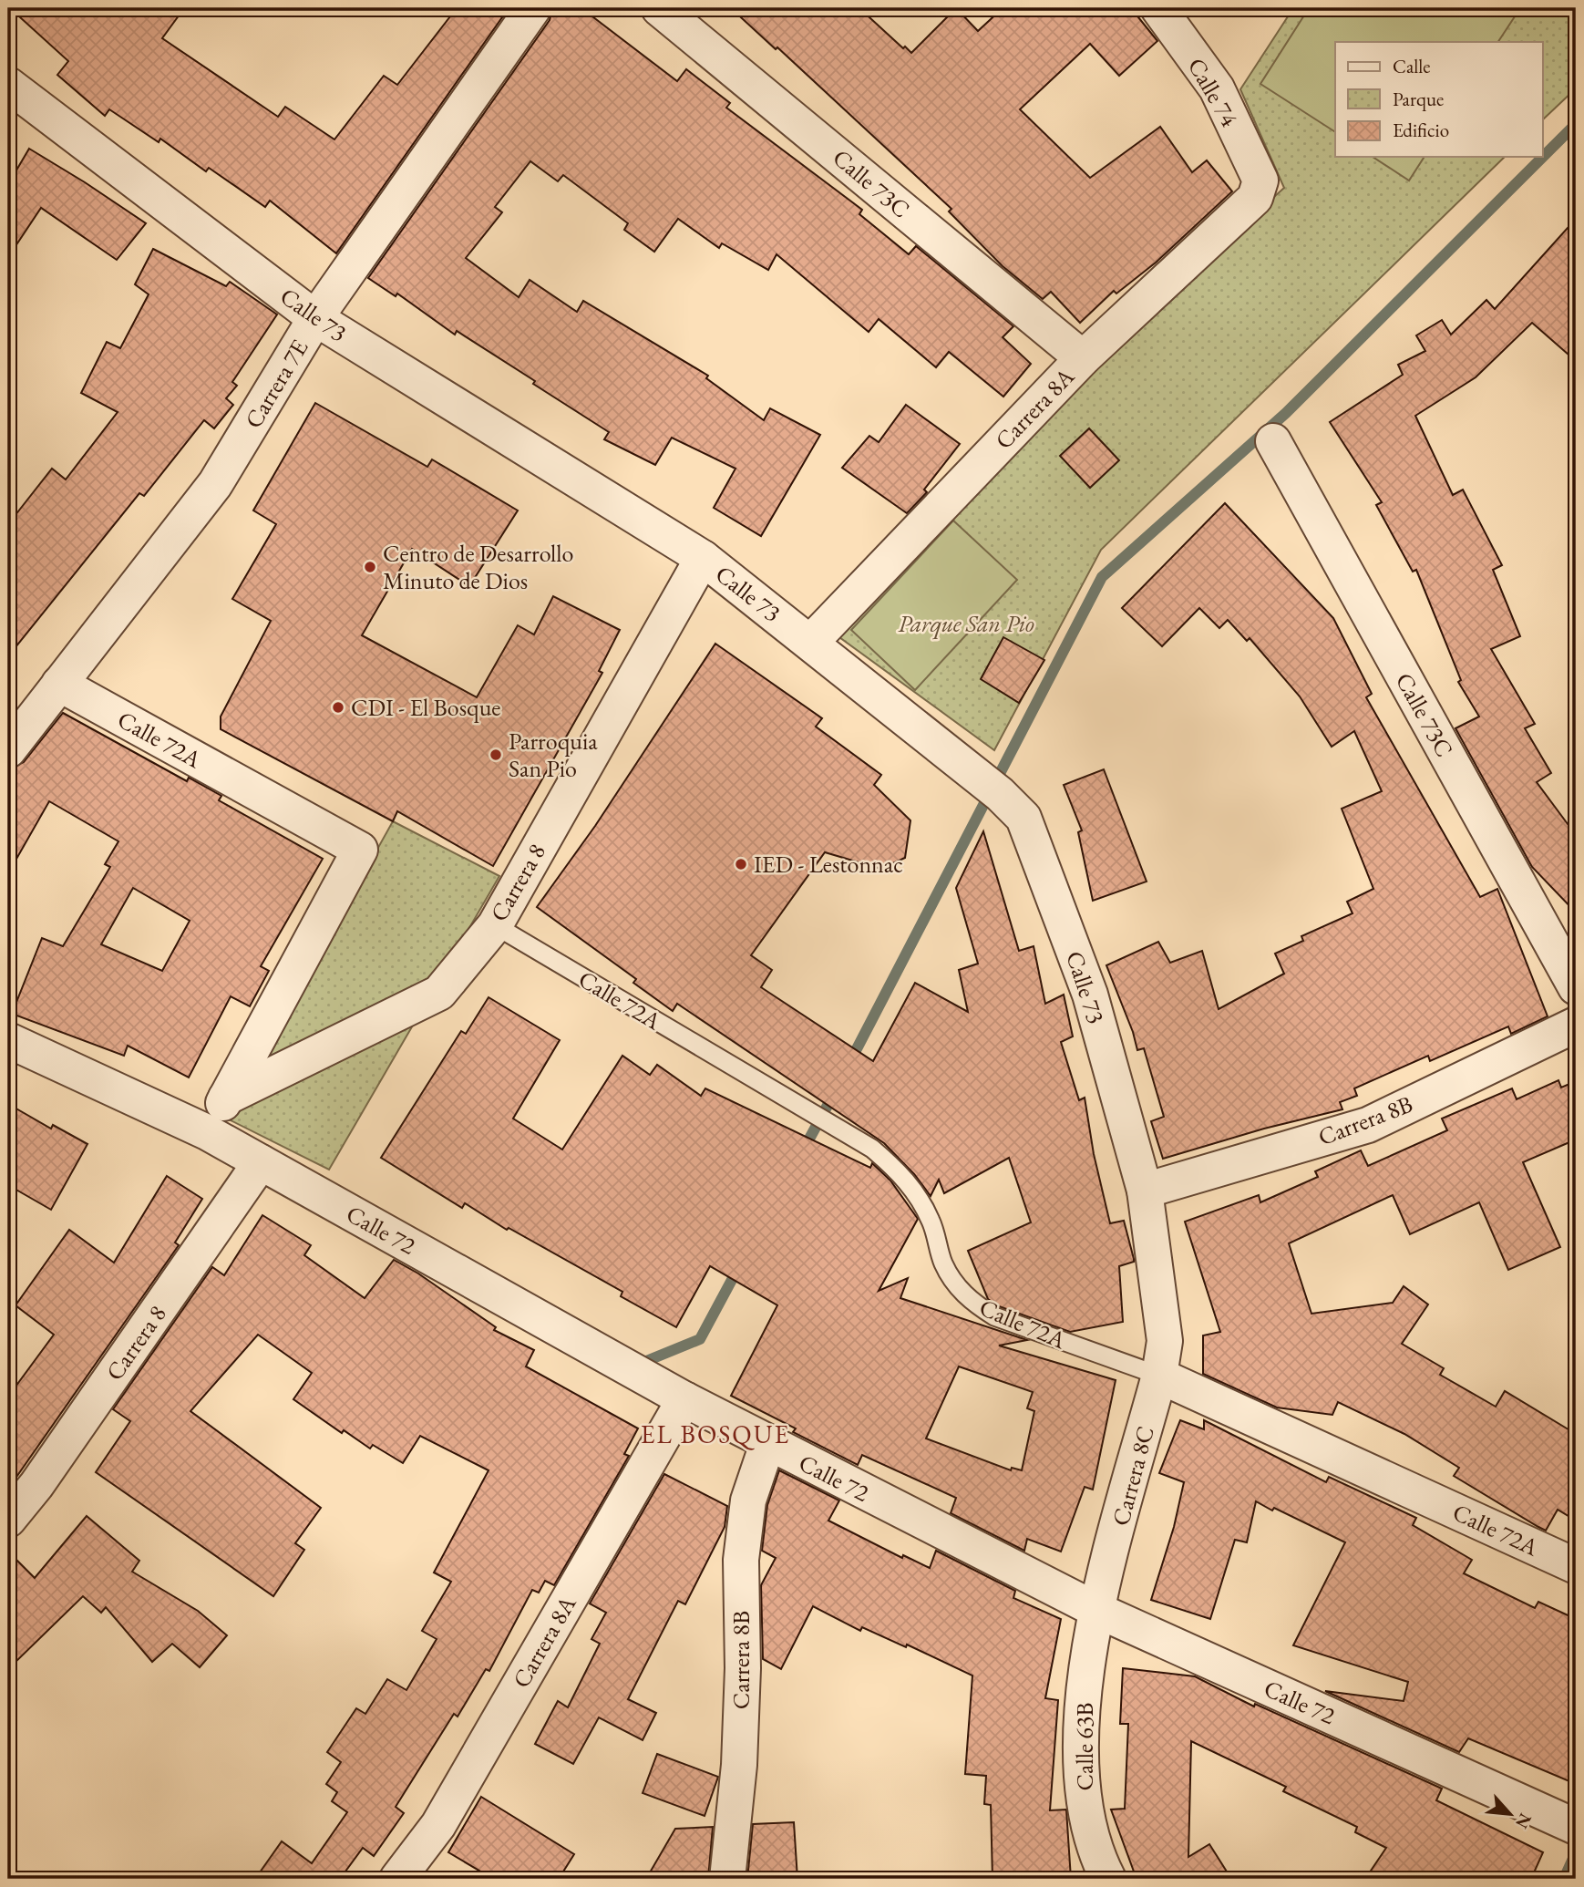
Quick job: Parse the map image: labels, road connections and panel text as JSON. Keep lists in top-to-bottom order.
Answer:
{
  "streets": {
    "street": [
      "Calle 74",
      "Calle 73C",
      "Calle 73",
      "Carrera 7E",
      "Carrera 8A",
      "Calle 72A",
      "Carrera 8",
      "Carrera 8B",
      "Calle 72",
      "Carrera 8C",
      "Calle 63B"
    ]
  },
  "crossings": [
    ["Calle 74", "Carrera 8A"],
    ["Calle 73C", "Carrera 8A"],
    ["Calle 73", "Carrera 7E"],
    ["Calle 73", "Carrera 8A"],
    ["Calle 73", "Carrera 8"],
    ["Calle 73", "Carrera 8B"],
    ["Calle 73", "Carrera 8C"],
    ["Carrera 7E", "Calle 72A"],
    ["Carrera 8A", "Calle 72"],
    ["Calle 72A", "Carrera 8"],
    ["Calle 72A", "Carrera 8C"],
    ["Carrera 8", "Calle 72"],
    ["Carrera 8B", "Calle 72"],
    ["Calle 72", "Carrera 8C"],
    ["Calle 72", "Calle 63B"],
    ["Carrera 8C", "Calle 63B"]
  ],
  "districts": ["EL BOSQUE"],
  "parks": ["Parque San Pio"],
  "places": [
    "Centro de Desarrollo Minuto de Dios",
    "CDI - El Bosque",
    "Parroquia San Pio",
    "IED - Lestonnac"
  ],
  "legend": ["Calle", "Parque", "Edificio"],
  "north": "bottom right"
}
